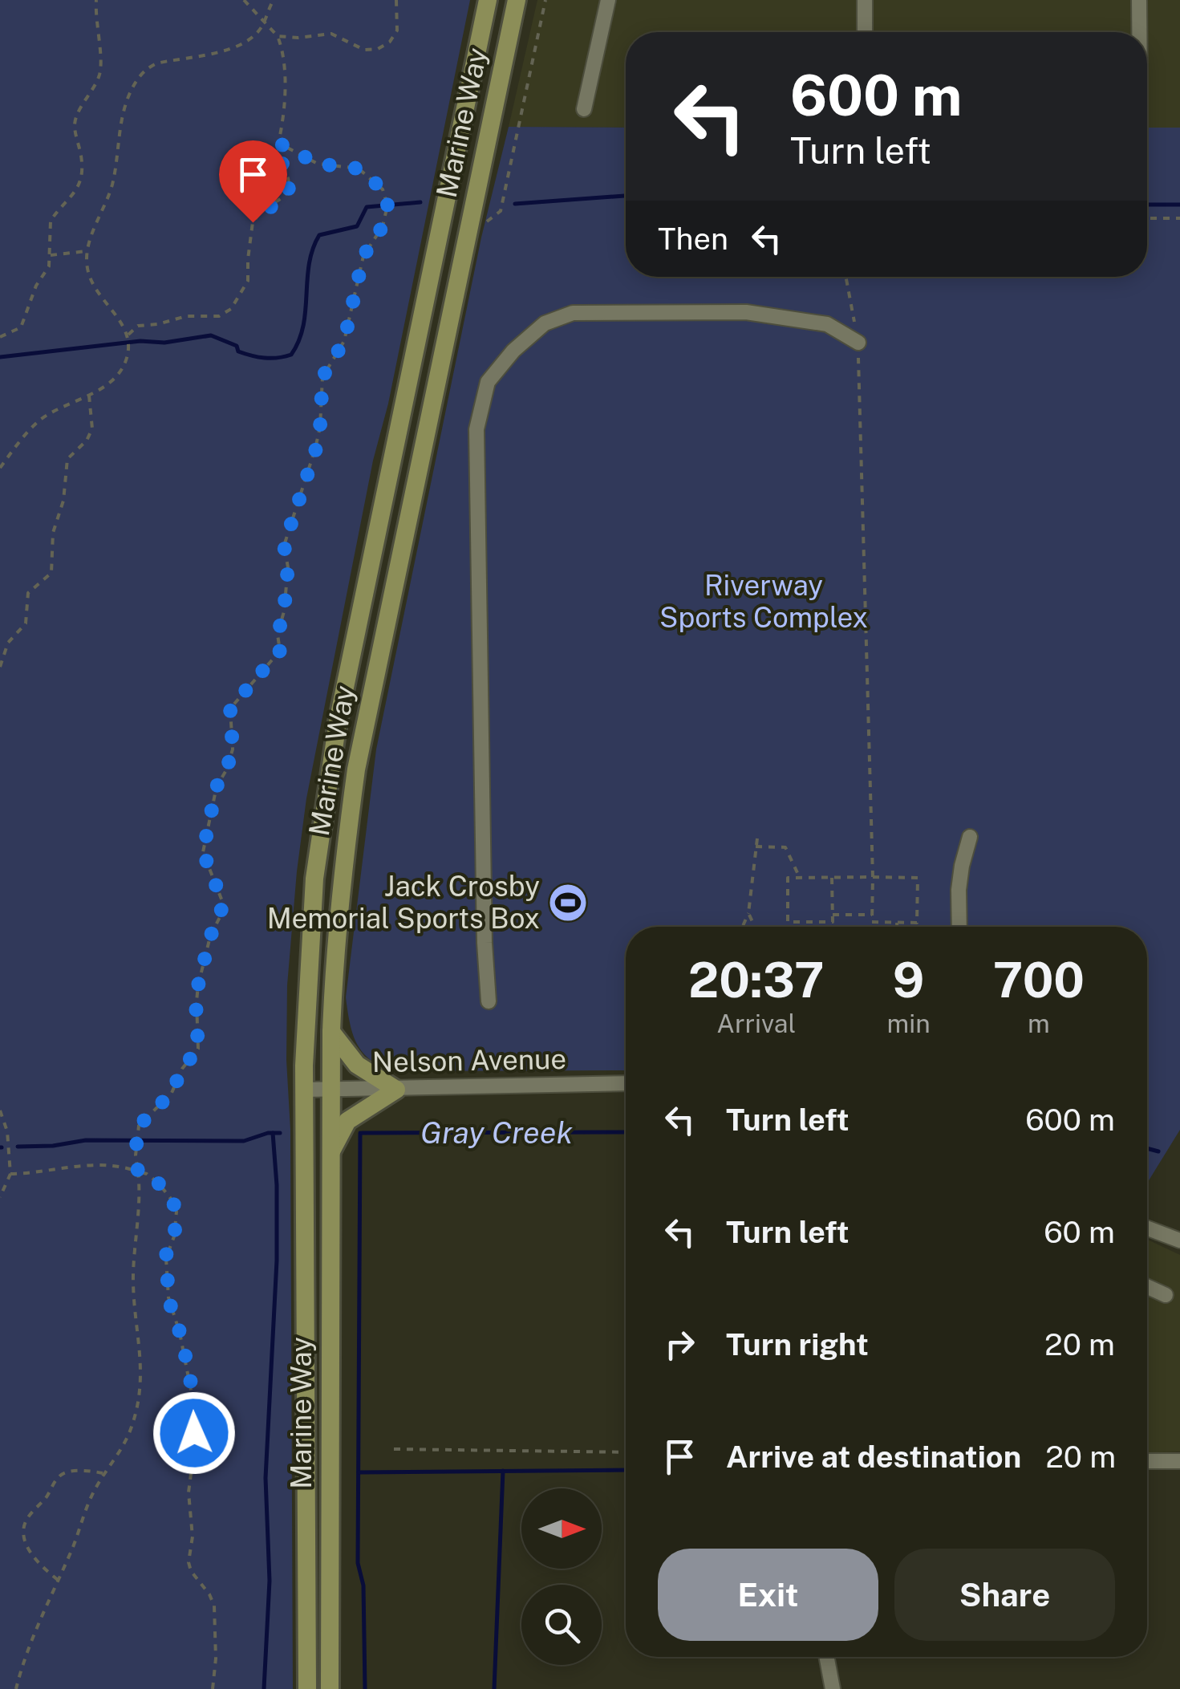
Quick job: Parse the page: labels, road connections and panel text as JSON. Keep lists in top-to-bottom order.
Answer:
{
  "streets": {
    "main road": ["Marine Way"],
    "street": ["Nelson Avenue"]
  },
  "crossings": [
    ["Marine Way", "Nelson Avenue"]
  ],
  "water": ["Gray Creek"],
  "parks": ["Riverway Sports Complex"],
  "places": {
    "sports": ["Jack Crosby Memorial Sports Box"]
  },
  "north": "right",
  "page": {
    "turn": ["600 m", "Turn left"],
    "then": "Then",
    "eta": [
      "20:37",
      "Arrival",
      "9",
      "min",
      "700",
      "m"
    ],
    "list": [
      {
        "name": "Turn left",
        "value": "600 m"
      },
      {
        "name": "Turn left",
        "value": "60 m"
      },
      {
        "name": "Turn right",
        "value": "20 m"
      },
      {
        "name": "Arrive at destination",
        "value": "20 m"
      }
    ],
    "buttons": ["Exit", "Share"]
  }
}
